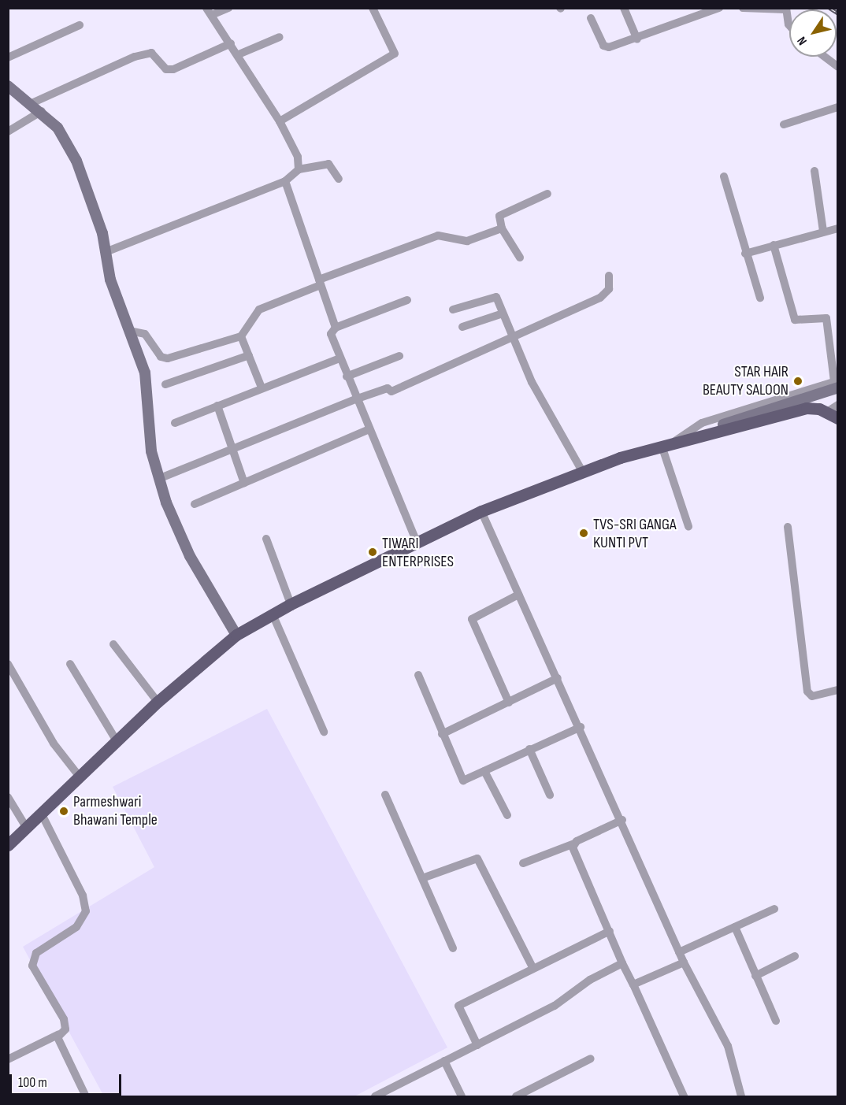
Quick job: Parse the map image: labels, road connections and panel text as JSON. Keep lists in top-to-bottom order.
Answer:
{
  "places": [
    "STAR HAIR BEAUTY SALOON",
    "TVS-SRI GANGA KUNTI PVT",
    "TIWARI ENTERPRISES",
    "Parmeshwari Bhawani Temple"
  ],
  "scale_bar": "100 m",
  "north": "bottom left"
}
